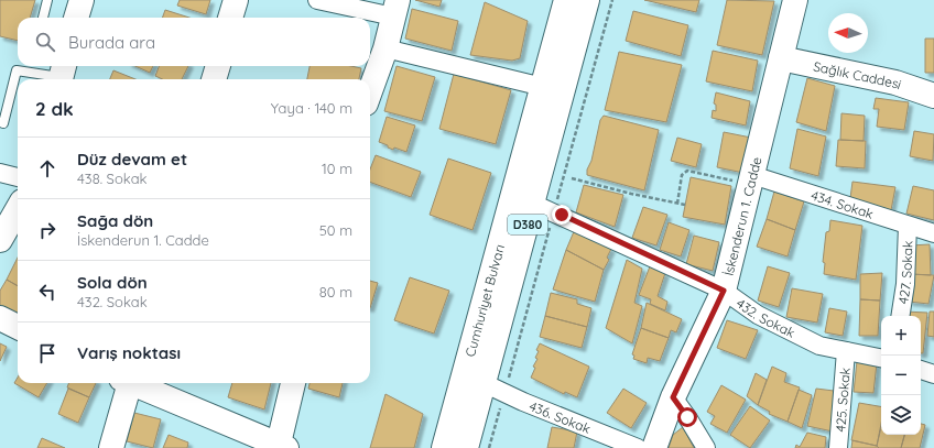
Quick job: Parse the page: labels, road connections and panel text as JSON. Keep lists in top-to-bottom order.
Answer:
{
  "streets": {
    "street": [
      "Sağlık Caddesi",
      "434. Sokak",
      "İskenderun 1. Cadde",
      "D380",
      "427. Sokak",
      "Cumhuriyet Bulvarı",
      "432. Sokak",
      "425. Sokak",
      "436. Sokak"
    ]
  },
  "crossings": [
    ["Sağlık Caddesi", "İskenderun 1. Cadde"],
    ["434. Sokak", "İskenderun 1. Cadde"],
    ["434. Sokak", "427. Sokak"],
    ["İskenderun 1. Cadde", "432. Sokak"],
    ["Cumhuriyet Bulvarı", "432. Sokak"],
    ["Cumhuriyet Bulvarı", "436. Sokak"],
    ["432. Sokak", "425. Sokak"]
  ],
  "north": "left",
  "page": {
    "search": "Burada ara",
    "heading": ["2 dk", "Yaya · 140 m"],
    "list": [
      ["Düz devam et", "438. Sokak", "10 m"],
      ["Sağa dön", "İskenderun 1. Cadde", "50 m"],
      ["Sola dön", "432. Sokak", "80 m"],
      "Varış noktası"
    ],
    "map_buttons": ["+", "−"]
  }
}
